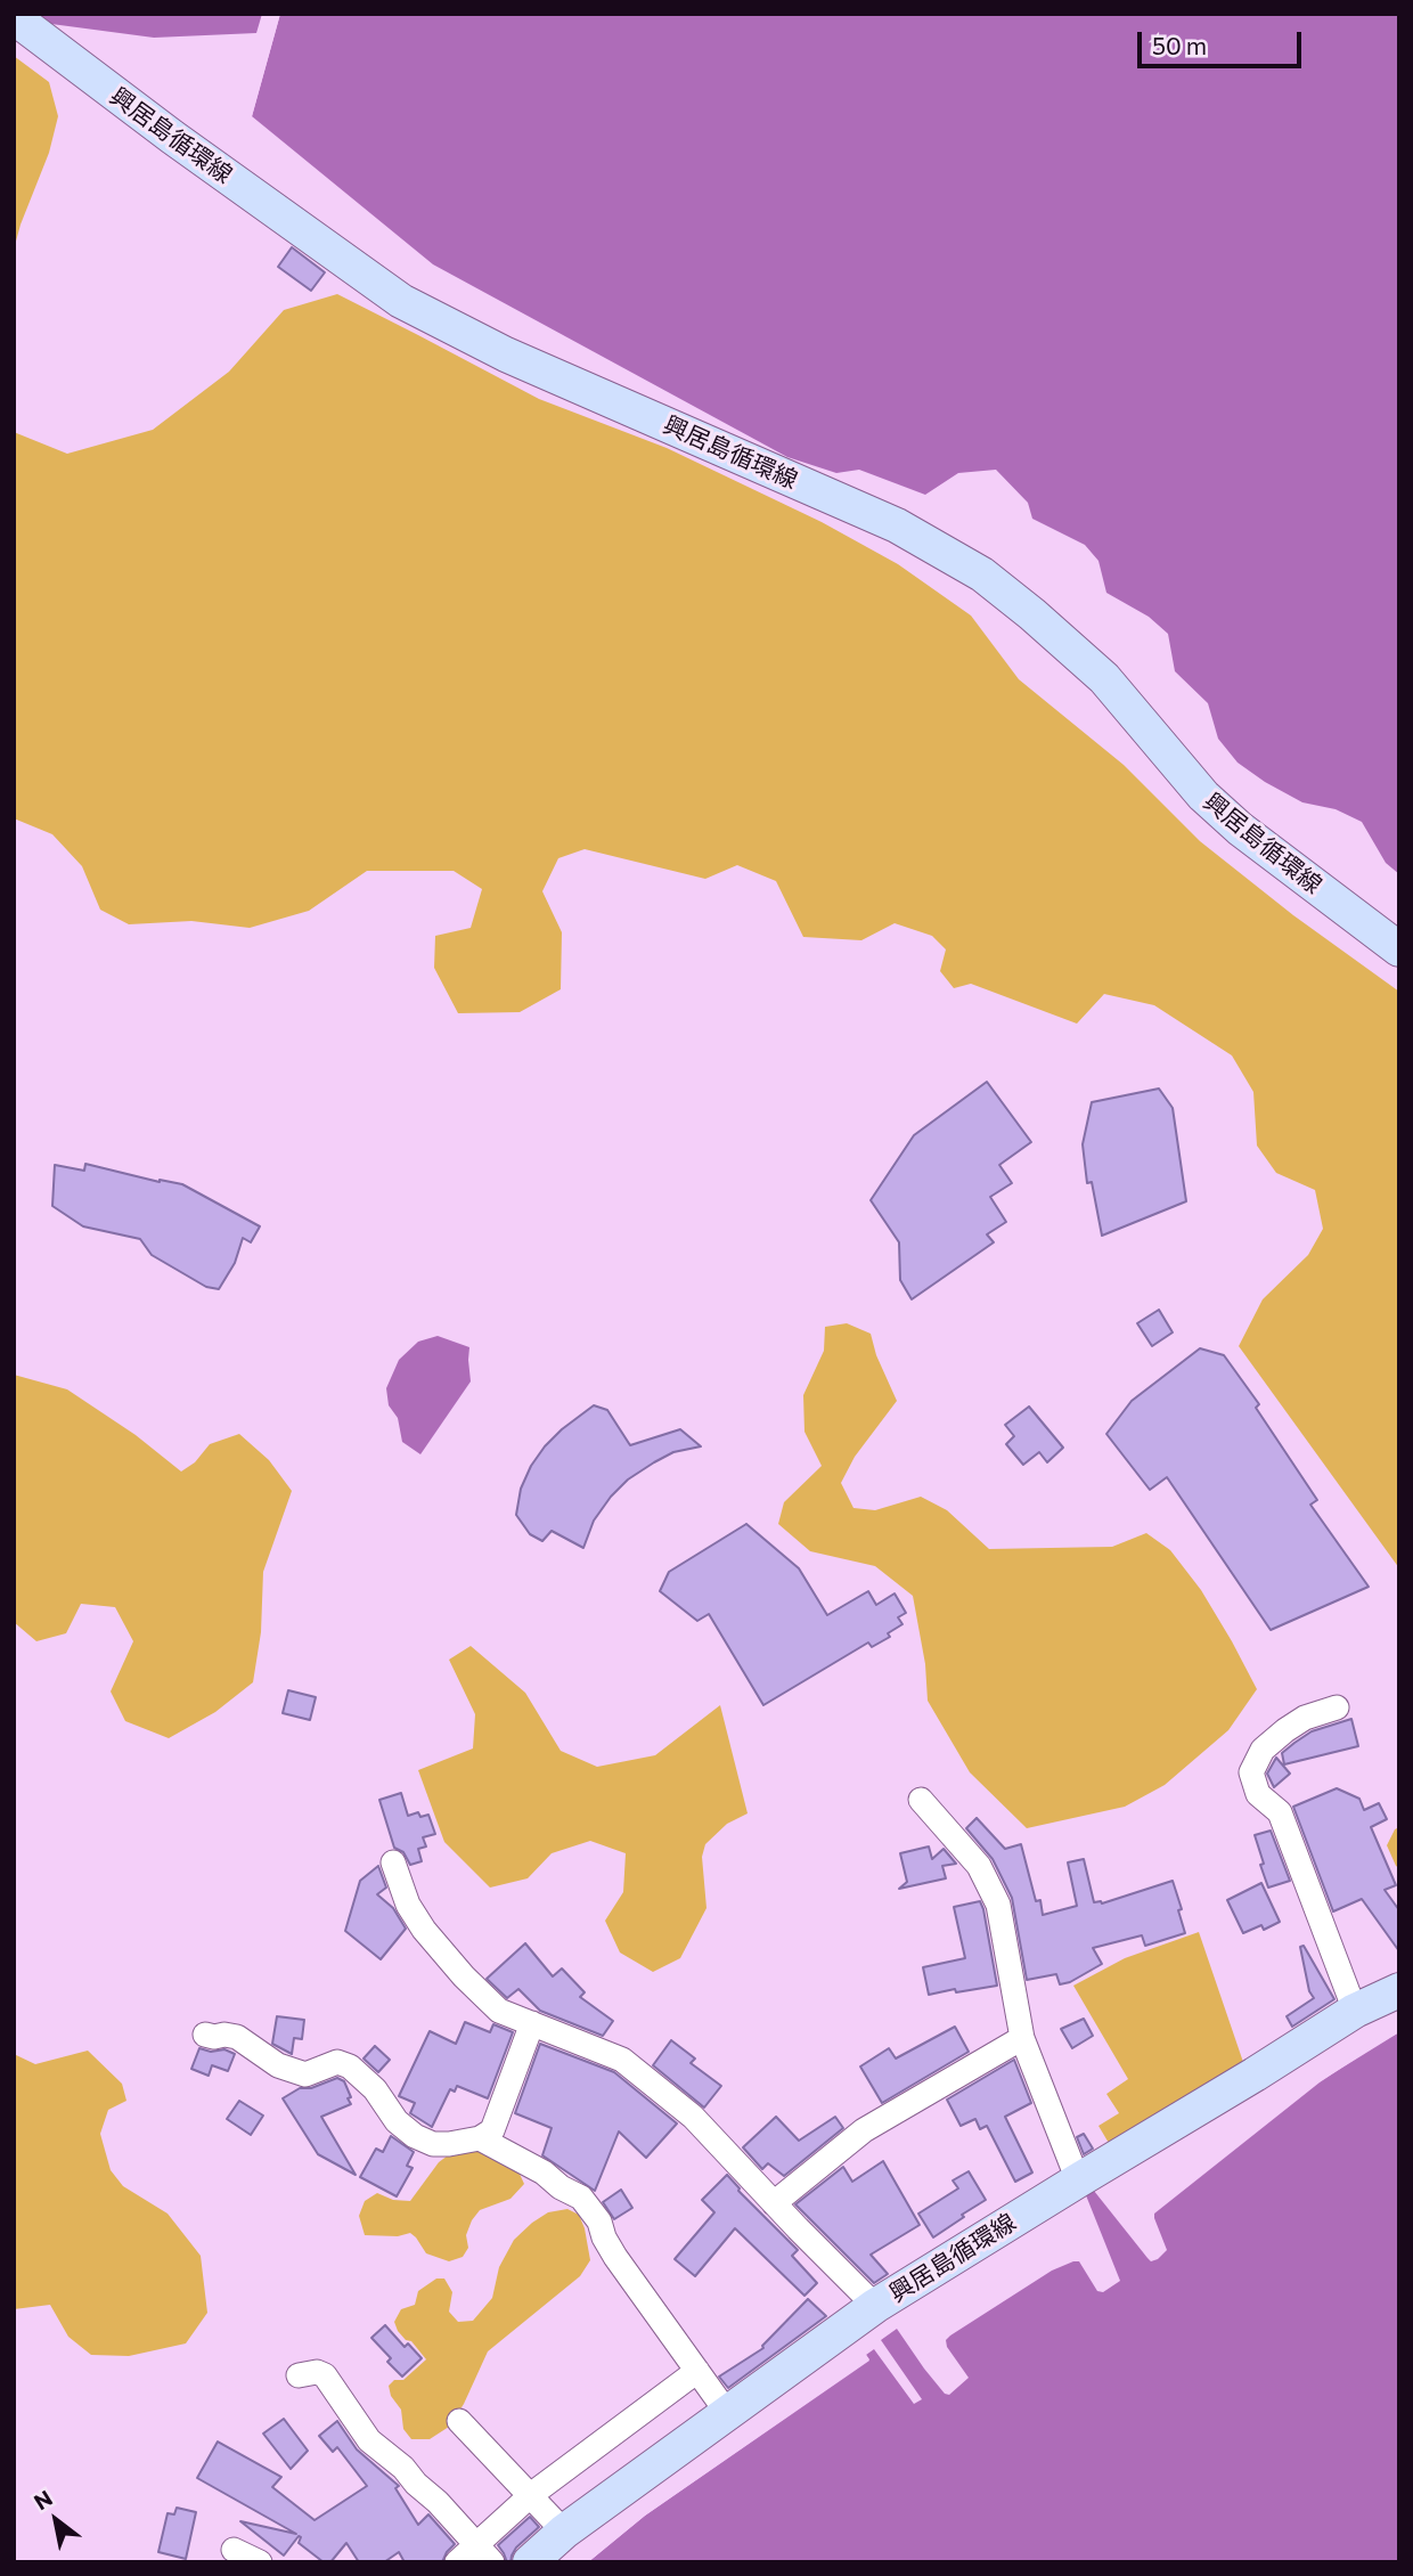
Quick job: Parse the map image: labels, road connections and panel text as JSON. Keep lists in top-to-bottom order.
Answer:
{
  "streets": {
    "main road": ["興居島循環線"]
  },
  "scale_bar": "50 m",
  "north": "top left"
}
